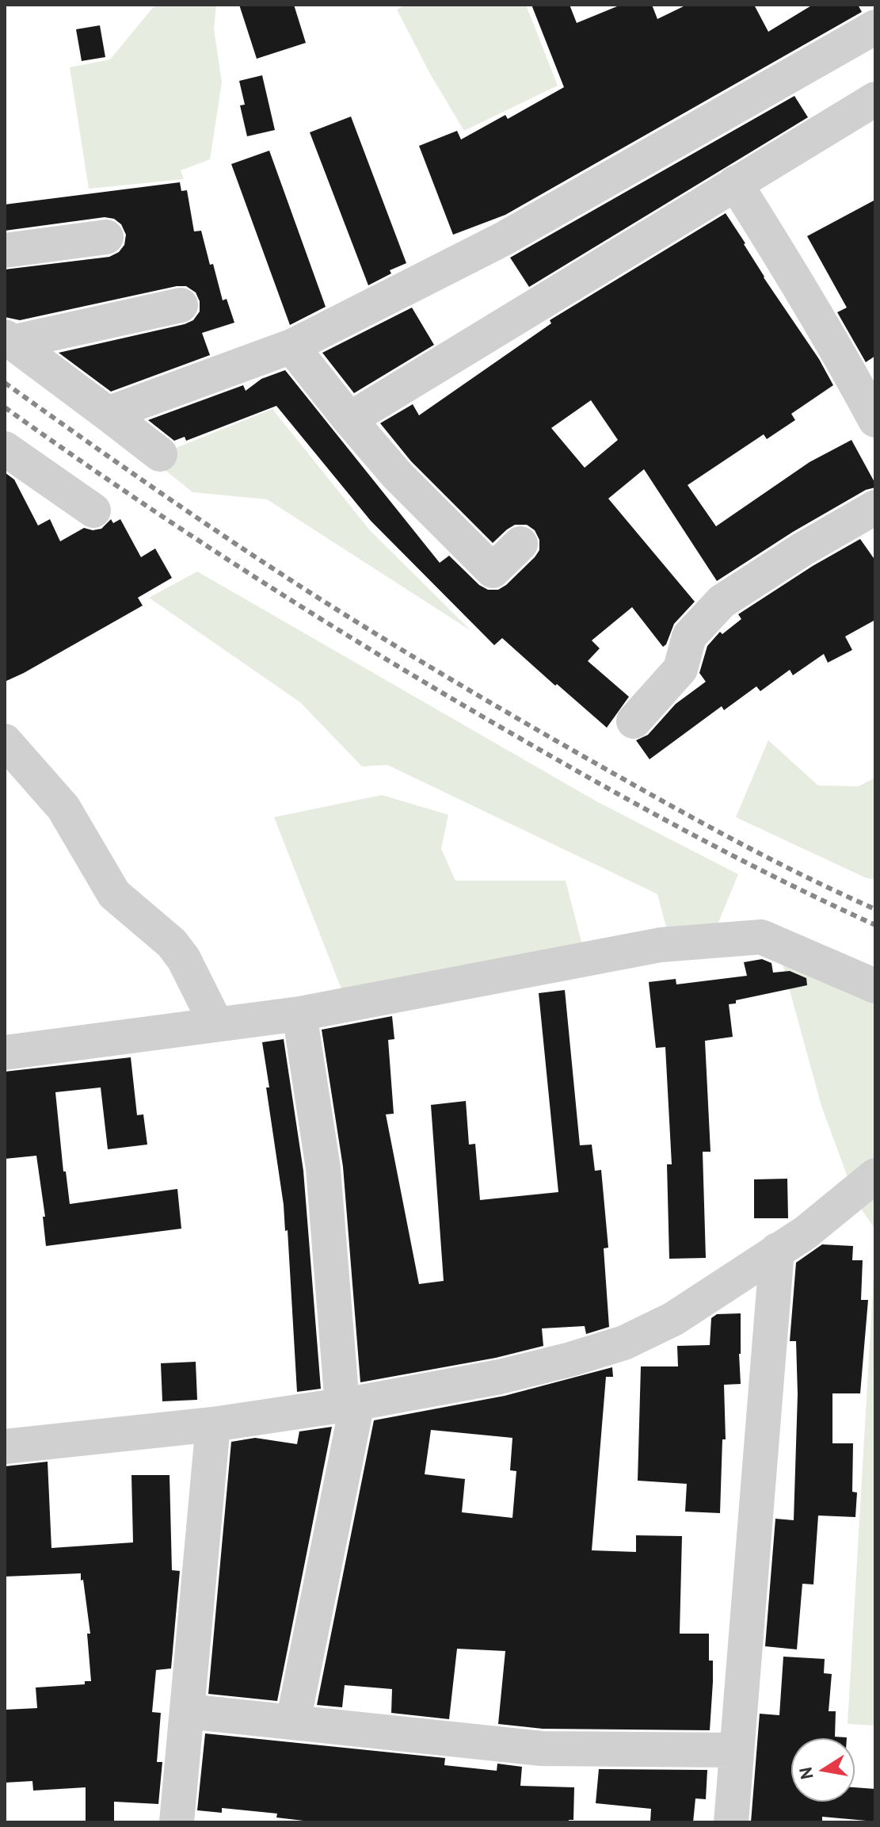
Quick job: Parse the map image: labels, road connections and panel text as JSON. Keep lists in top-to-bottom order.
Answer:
{
  "north": "left"
}
